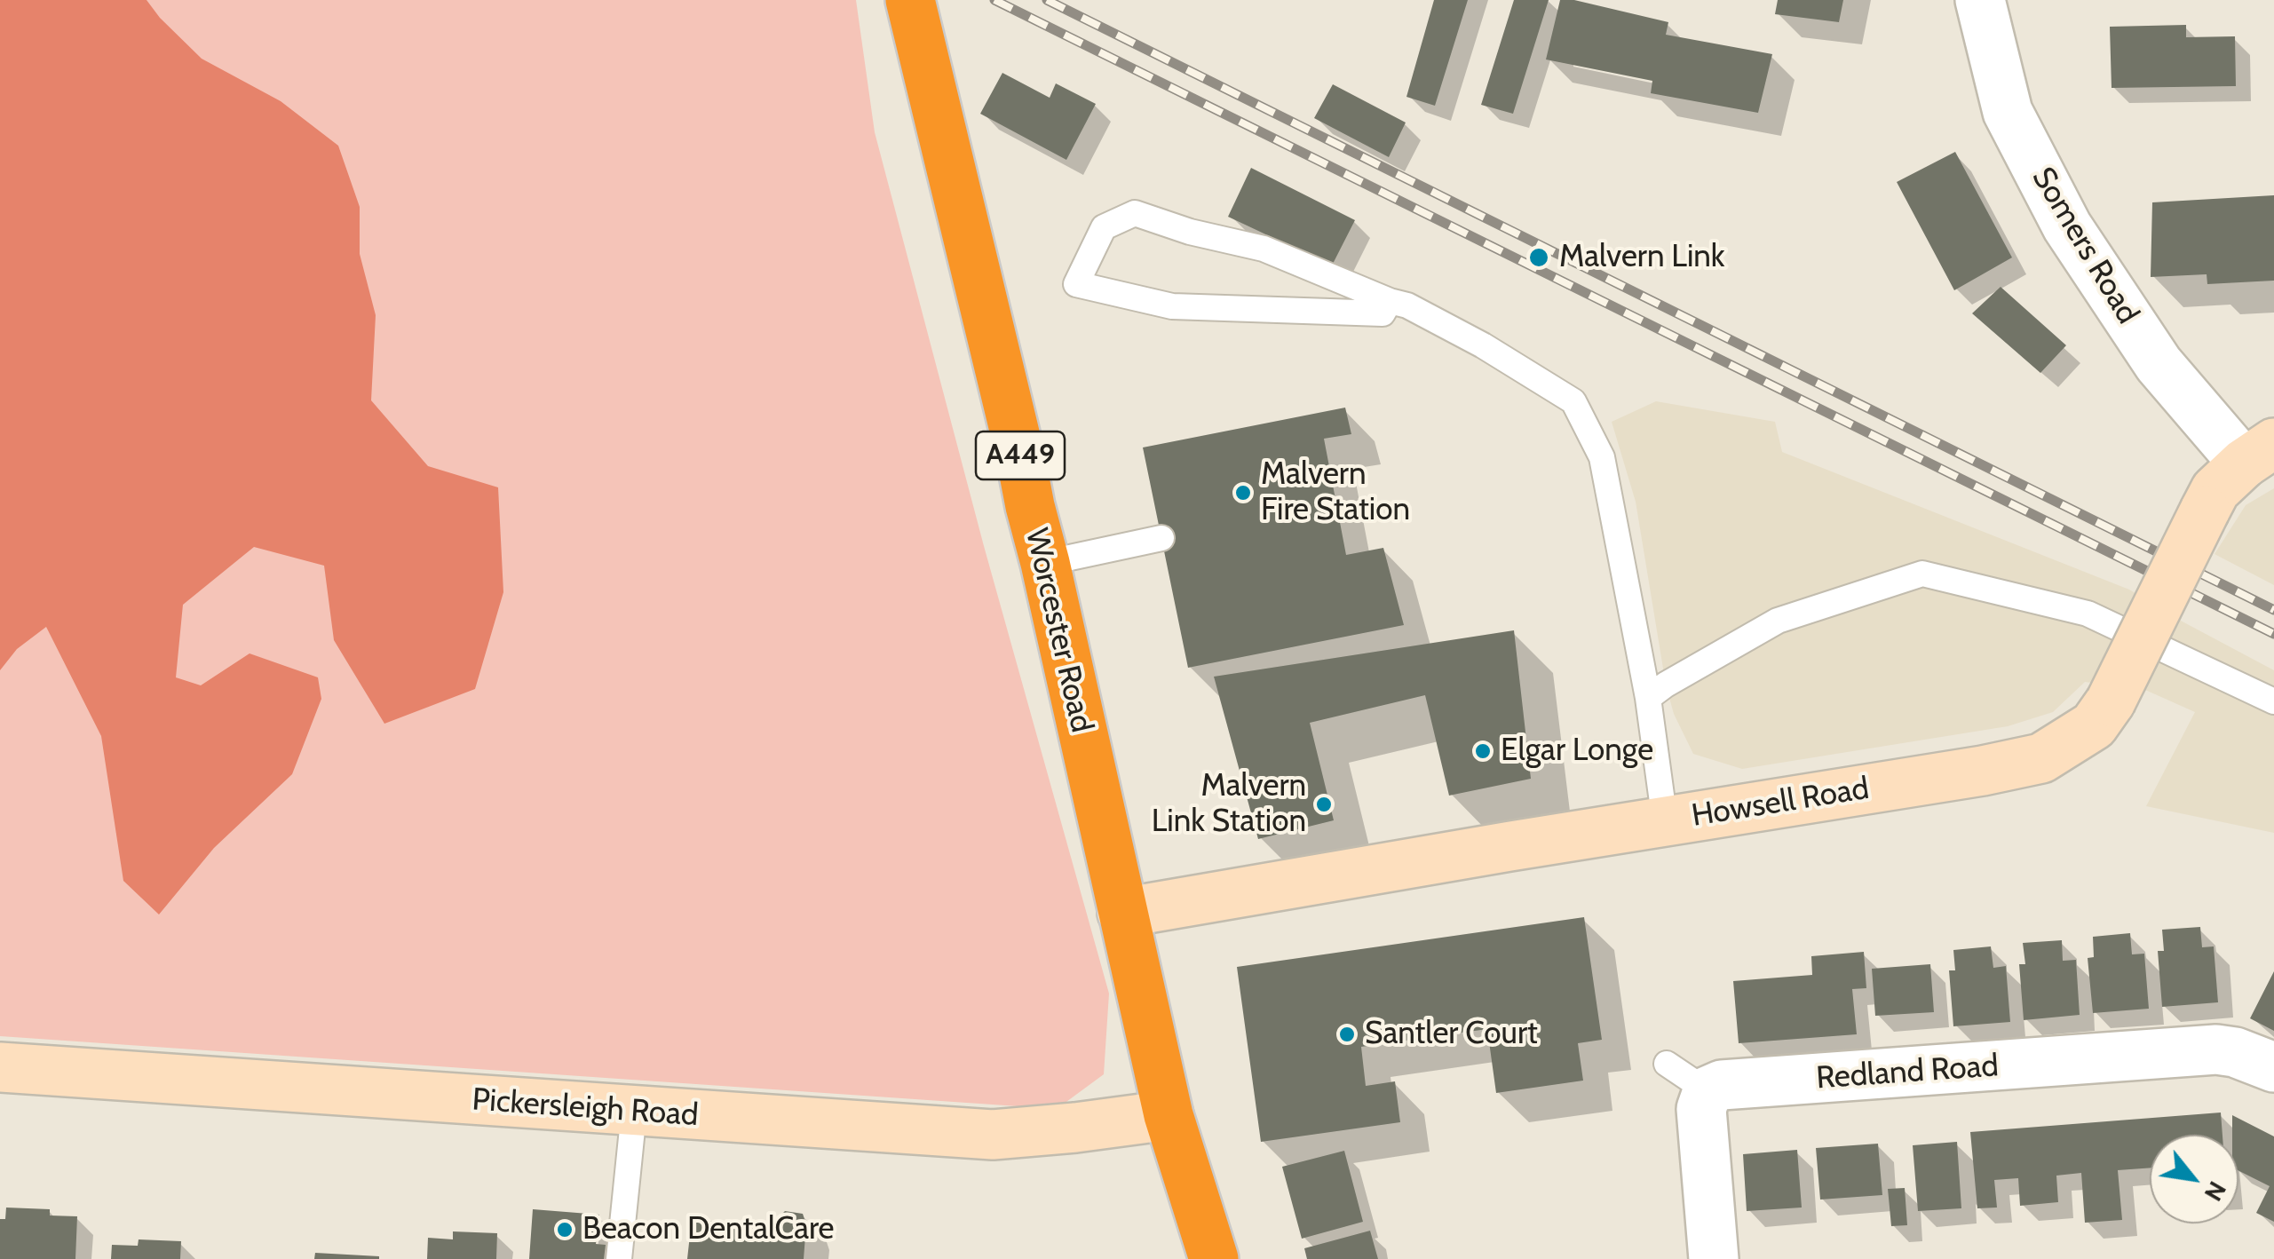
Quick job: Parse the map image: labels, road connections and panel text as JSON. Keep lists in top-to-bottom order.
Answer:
{
  "streets": {
    "highway": ["A449", "Worcester Road"],
    "street": [
      "Somers Road",
      "Howsell Road",
      "Redland Road",
      "Pickersleigh Road"
    ]
  },
  "crossings": [
    ["Somers Road", "Howsell Road"],
    ["Worcester Road", "Howsell Road"],
    ["Worcester Road", "Pickersleigh Road"]
  ],
  "places": [
    "Malvern Link",
    "Malvern Fire Station",
    "Elgar Longe",
    "Malvern Link Station",
    "Santler Court",
    "Beacon DentalCare"
  ],
  "north": "bottom right"
}
